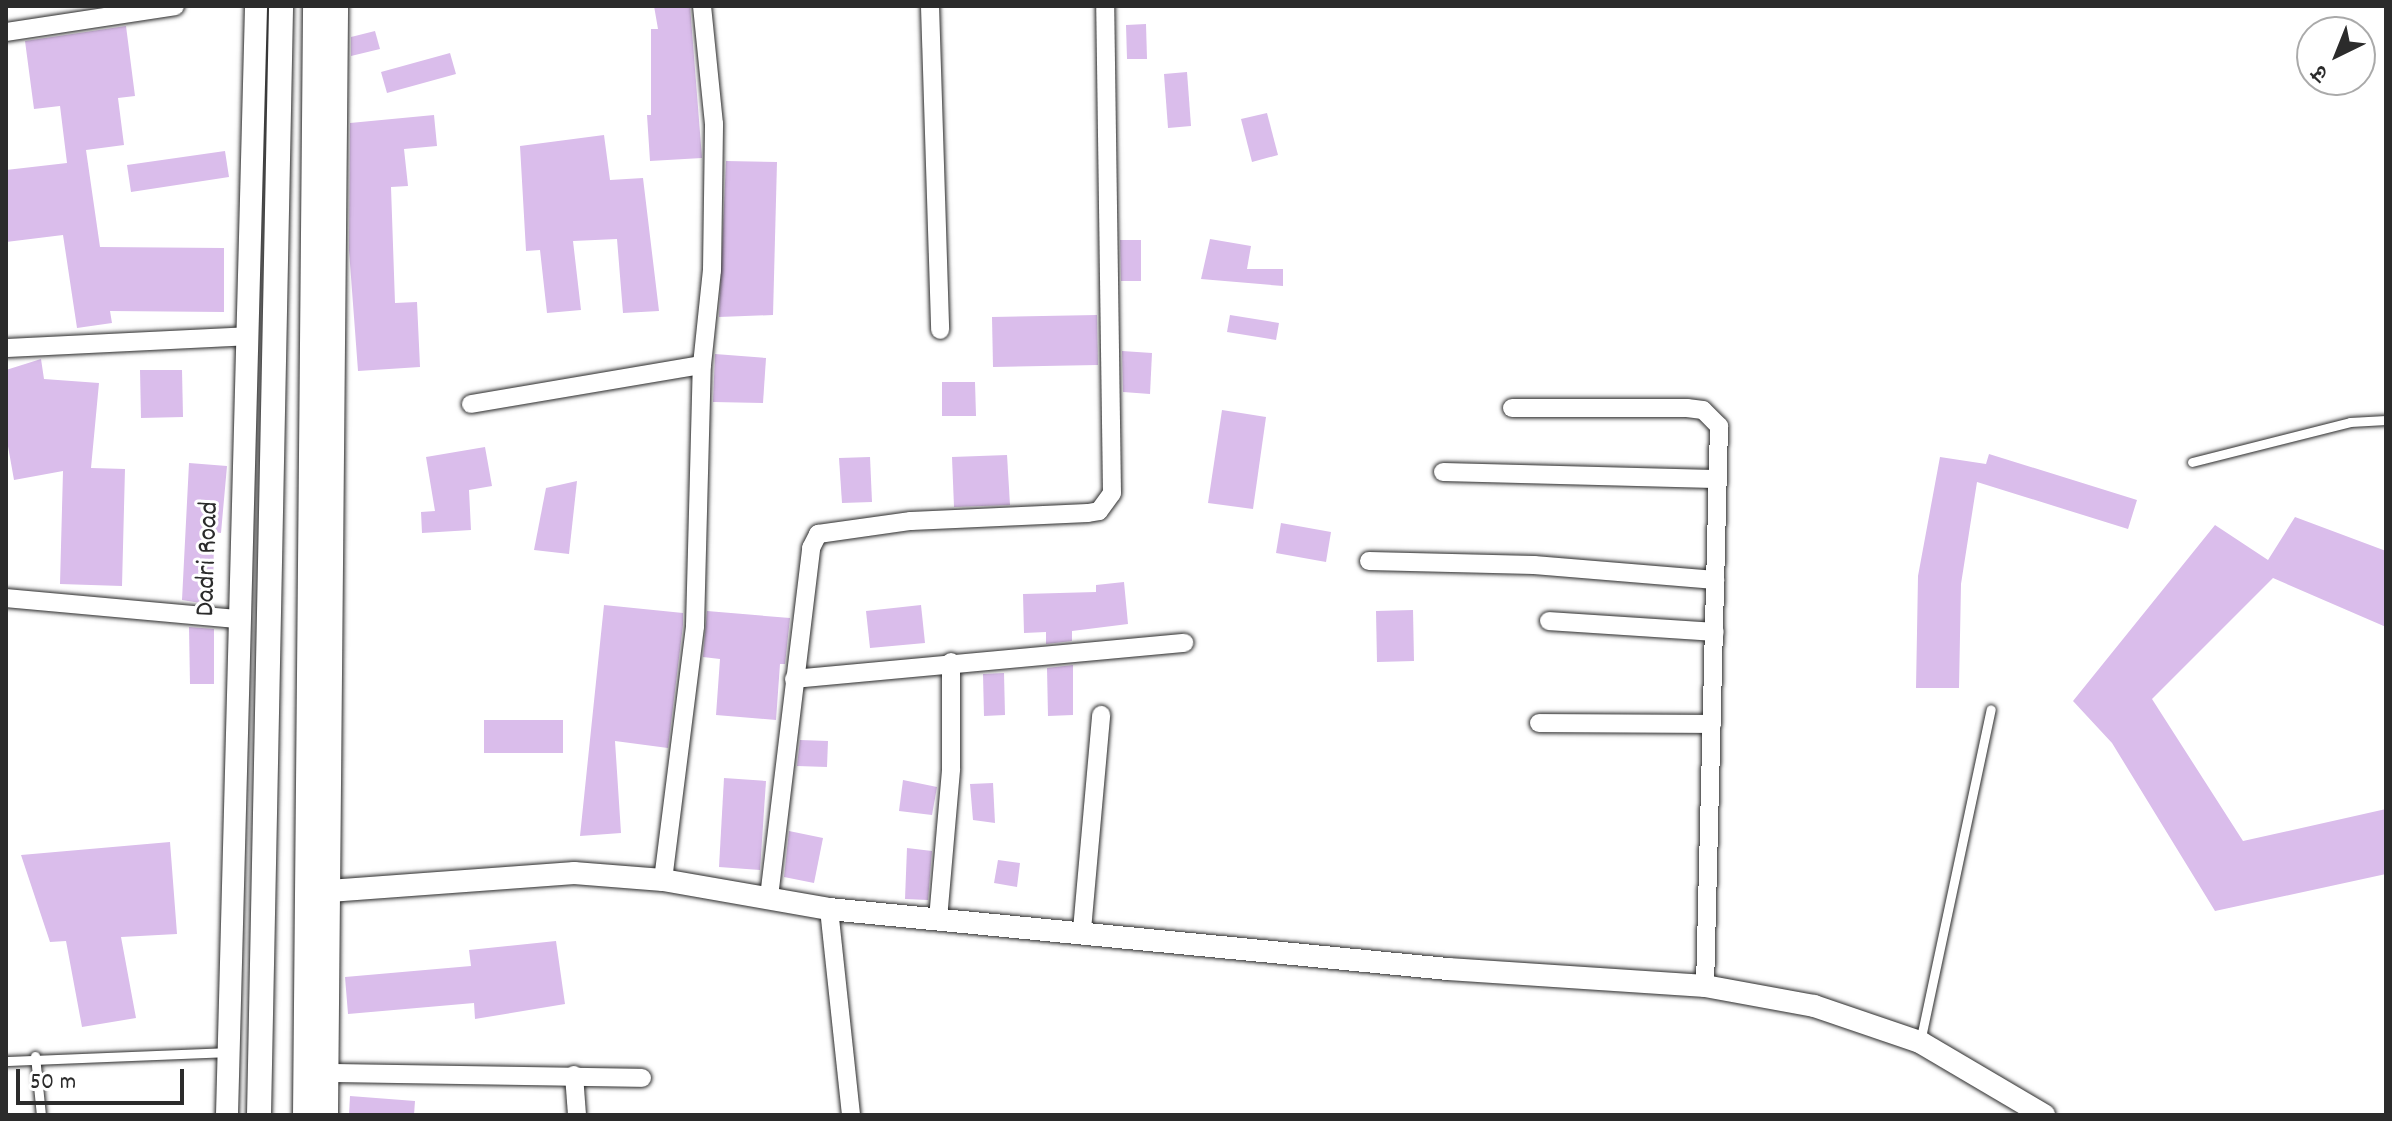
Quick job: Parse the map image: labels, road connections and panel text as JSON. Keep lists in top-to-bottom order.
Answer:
{
  "streets": {
    "street": ["Dadri Road"]
  },
  "scale_bar": "50 m",
  "north": "bottom left"
}
